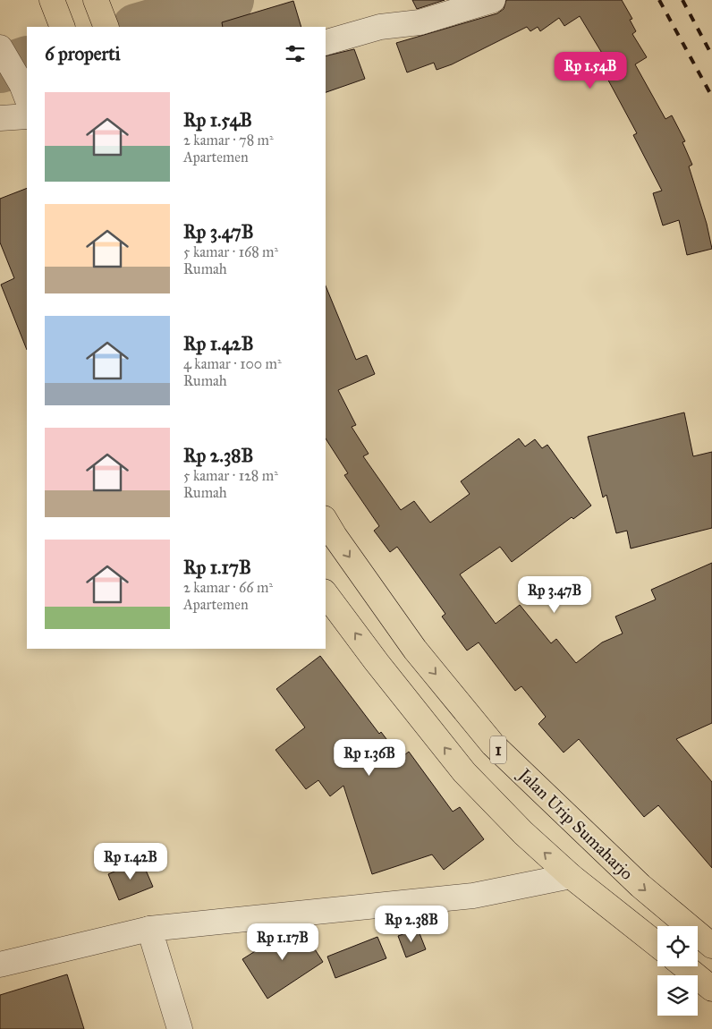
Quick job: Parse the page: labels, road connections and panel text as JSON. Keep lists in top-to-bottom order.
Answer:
{
  "streets": {
    "highway": ["1", "Jalan Urip Sumaharjo"]
  },
  "page": {
    "heading": "6 properti",
    "price": [
      "Rp 1.54B",
      "Rp 3.47B",
      "Rp 1.36B",
      "Rp 1.42B",
      "Rp 2.38B",
      "Rp 1.17B"
    ],
    "list": [
      {
        "name": "Rp 1.54B",
        "note": "2 kamar · 78 m² · Apartemen"
      },
      {
        "name": "Rp 3.47B",
        "note": "5 kamar · 168 m² · Rumah"
      },
      {
        "name": "Rp 1.42B",
        "note": "4 kamar · 100 m² · Rumah"
      },
      {
        "name": "Rp 2.38B",
        "note": "5 kamar · 128 m² · Rumah"
      },
      {
        "name": "Rp 1.17B",
        "note": "2 kamar · 66 m² · Apartemen"
      }
    ]
  }
}
